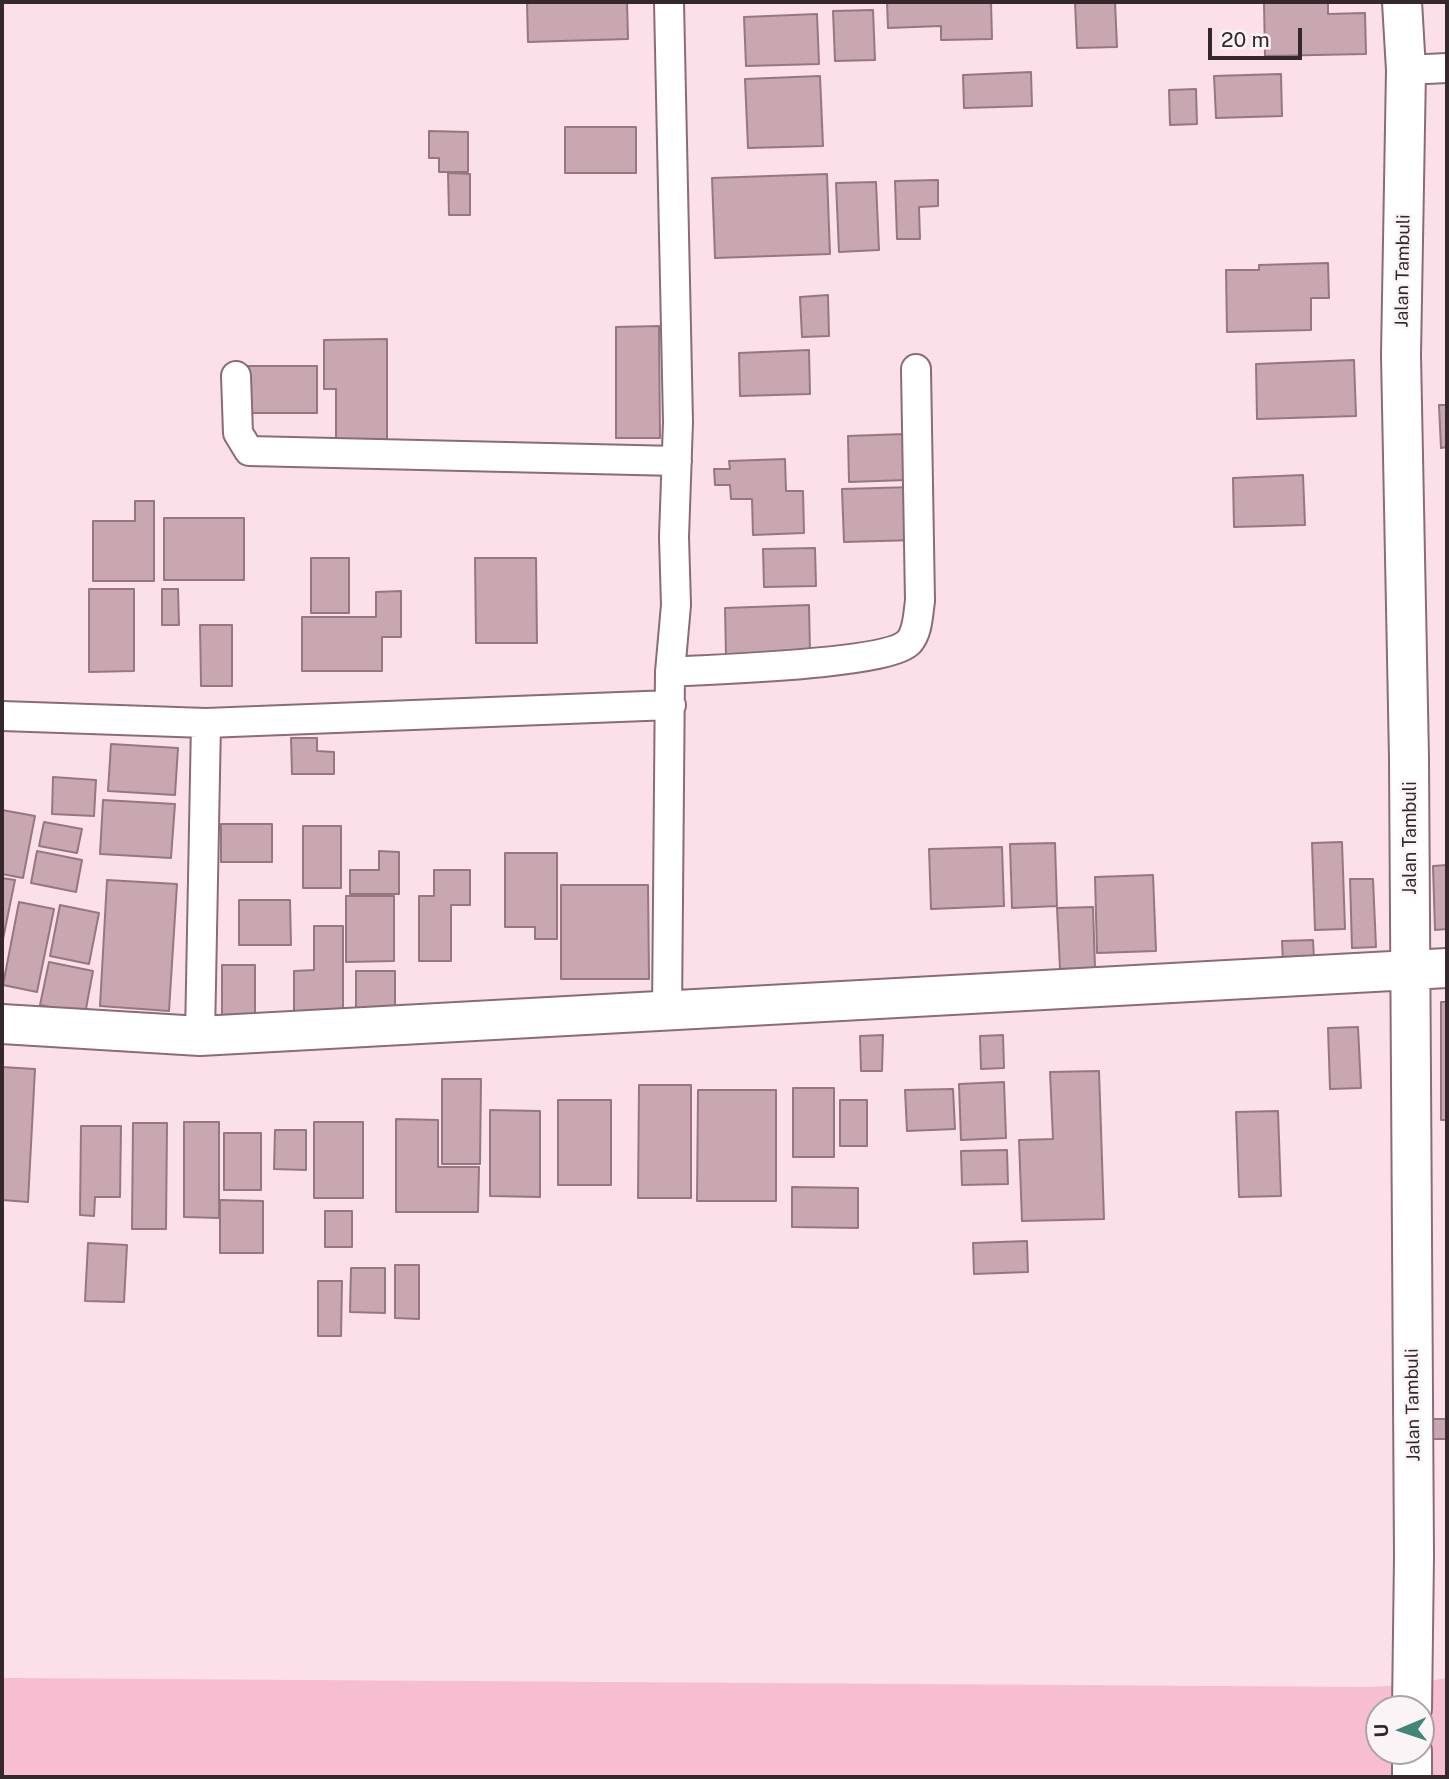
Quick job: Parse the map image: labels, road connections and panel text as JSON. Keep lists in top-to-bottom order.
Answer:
{
  "streets": {
    "street": ["Jalan Tambuli"]
  },
  "scale_bar": "20 m",
  "north": "left"
}
